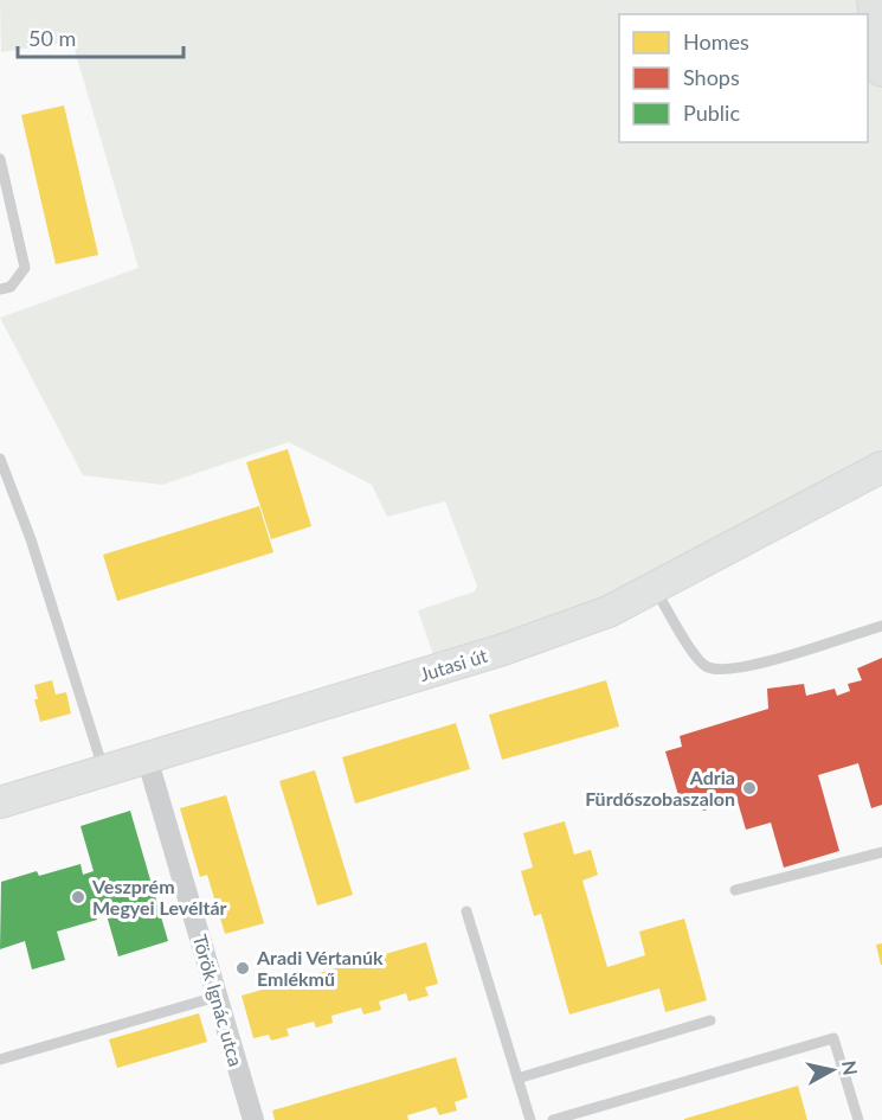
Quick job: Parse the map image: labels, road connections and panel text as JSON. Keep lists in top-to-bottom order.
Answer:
{
  "streets": {
    "street": ["Jutasi út", "Török Ignác utca"]
  },
  "crossings": [
    ["Jutasi út", "Török Ignác utca"]
  ],
  "places": ["Adria Fürdőszobaszalon", "Veszprém Megyei Levéltár", "Aradi Vértanúk Emlékmű"],
  "legend": ["Homes", "Shops", "Public"],
  "scale_bar": "50 m",
  "north": "right"
}
